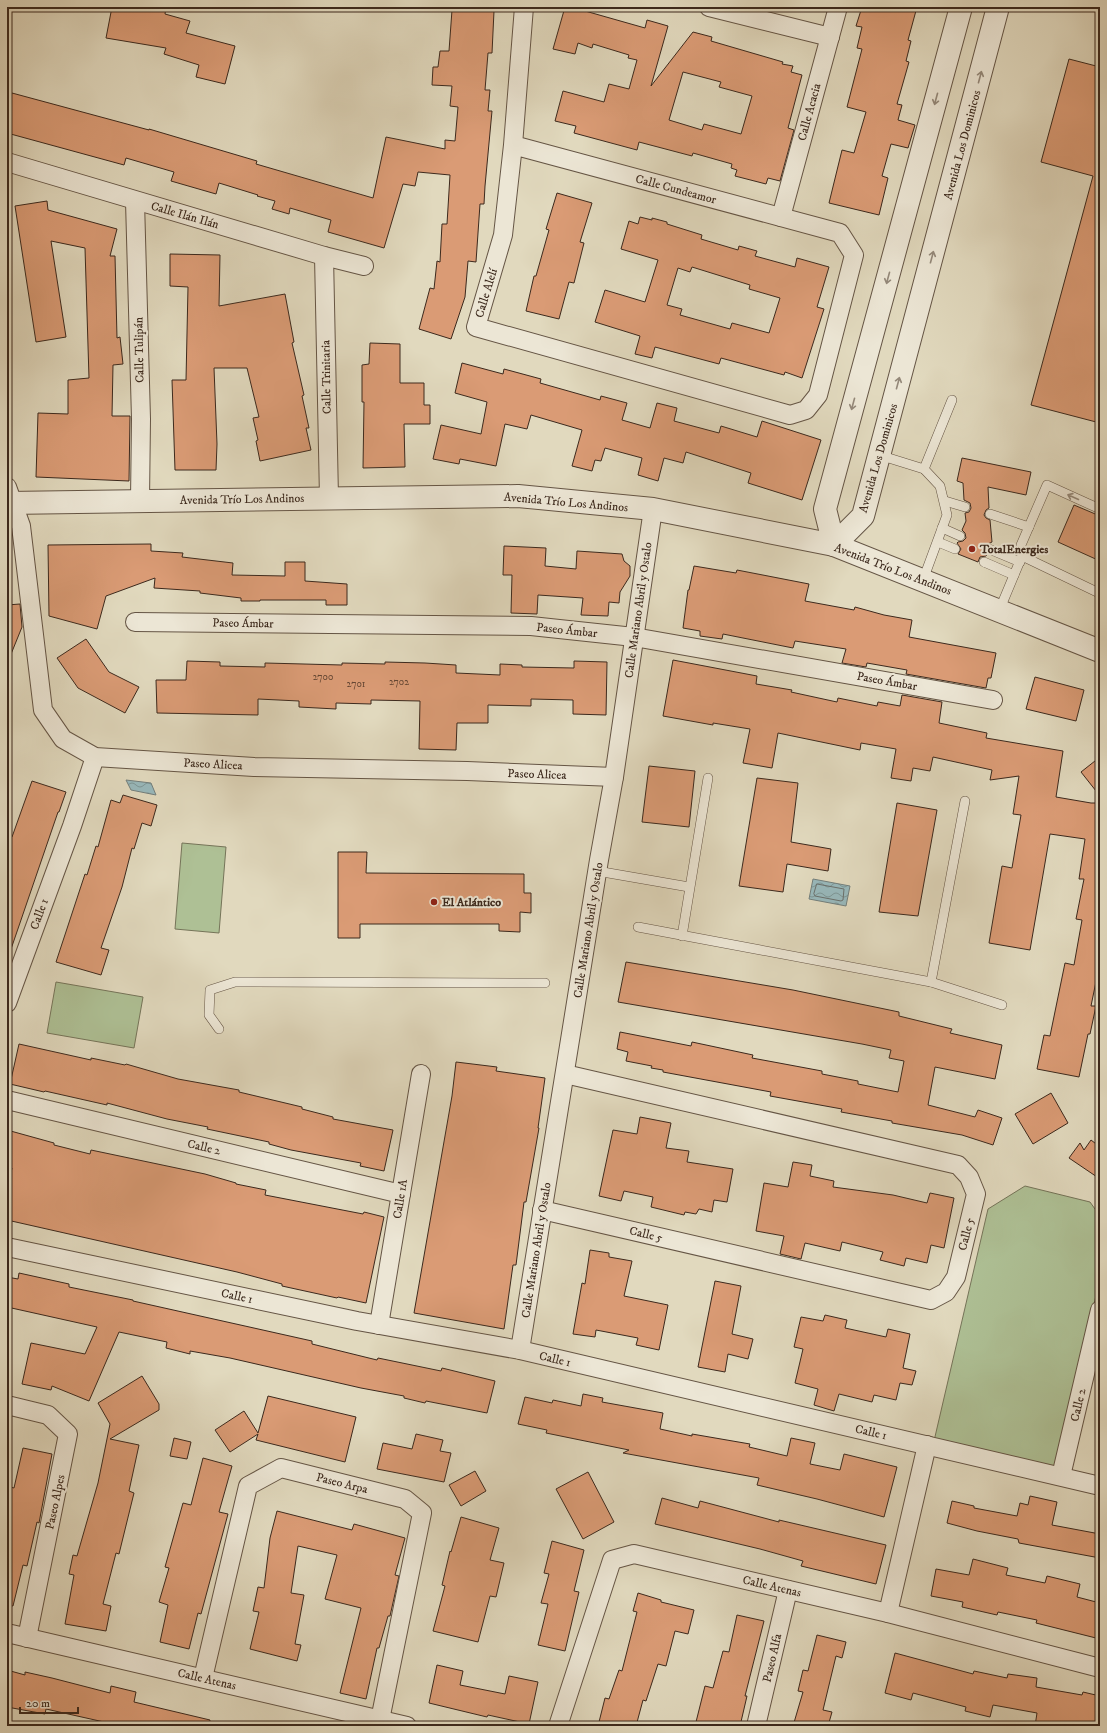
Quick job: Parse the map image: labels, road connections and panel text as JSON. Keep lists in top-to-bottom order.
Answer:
{
  "streets": {
    "street": [
      "Calle Acacia",
      "Avenida Los Dominicos",
      "Calle Cundeamor",
      "Calle Ilán Ilán",
      "Calle Alelí",
      "Calle Tulipán",
      "Calle Trinitaria",
      "Avenida Trío Los Andinos",
      "Calle Mariano Abril y Ostalo",
      "Paseo Ámbar",
      "Paseo Alicea",
      "Calle 1",
      "Calle 2",
      "Calle 1A",
      "Calle 5",
      "Paseo Arpa",
      "Paseo Alpes",
      "Calle Atenas",
      "Paseo Alfa"
    ]
  },
  "crossings": [
    ["Calle Acacia", "Calle Cundeamor"],
    ["Avenida Los Dominicos", "Avenida Trío Los Andinos"],
    ["Calle Cundeamor", "Calle Alelí"],
    ["Calle Ilán Ilán", "Calle Tulipán"],
    ["Calle Ilán Ilán", "Calle Trinitaria"],
    ["Calle Tulipán", "Avenida Trío Los Andinos"],
    ["Calle Trinitaria", "Avenida Trío Los Andinos"],
    ["Avenida Trío Los Andinos", "Calle Mariano Abril y Ostalo"],
    ["Avenida Trío Los Andinos", "Paseo Alicea"],
    ["Calle Mariano Abril y Ostalo", "Paseo Ámbar"],
    ["Calle Mariano Abril y Ostalo", "Paseo Alicea"],
    ["Calle Mariano Abril y Ostalo", "Calle 1"],
    ["Calle Mariano Abril y Ostalo", "Calle 5"],
    ["Paseo Alicea", "Calle 1"],
    ["Calle 1", "Calle 2"],
    ["Calle 1", "Calle 1A"],
    ["Calle 2", "Calle 1A"],
    ["Paseo Arpa", "Calle Atenas"],
    ["Paseo Alpes", "Calle Atenas"],
    ["Calle Atenas", "Paseo Alfa"]
  ],
  "places": ["TotalEnergies", "El Atlántico"],
  "house_numbers": ["2700", "2702", "2701"],
  "scale_bar": "20 m"
}
